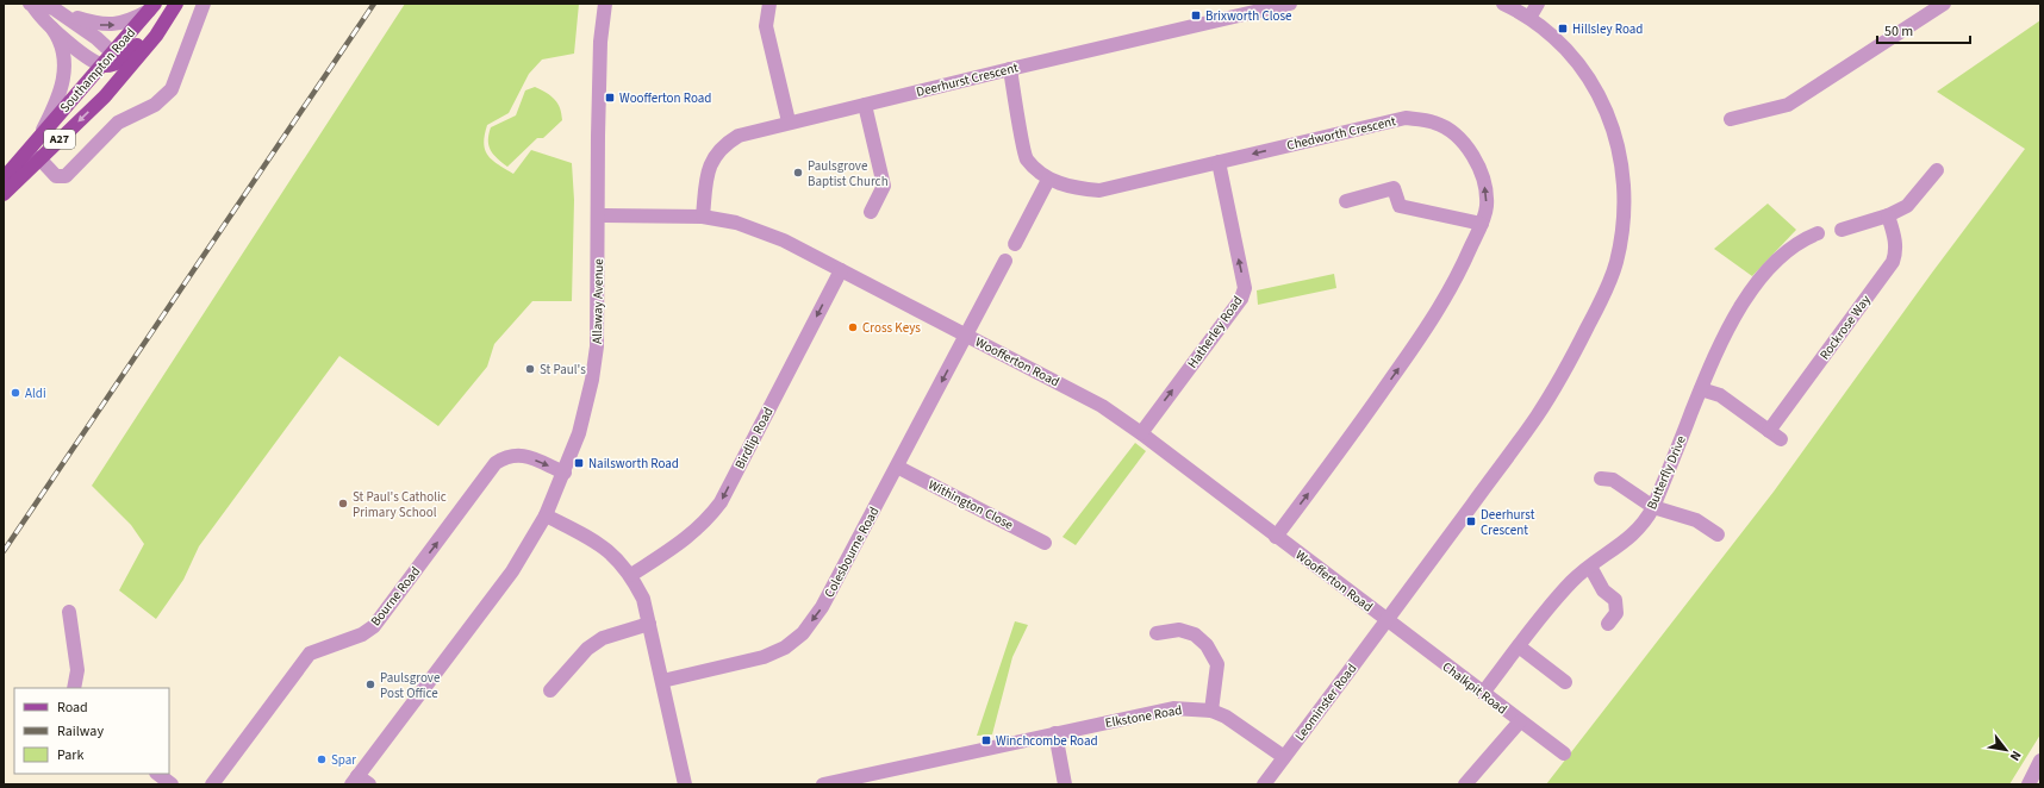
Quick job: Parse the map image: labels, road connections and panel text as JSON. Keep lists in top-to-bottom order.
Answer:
{
  "streets": {
    "main road": ["Southampton Road", "A27"],
    "street": [
      "Deerhurst Crescent",
      "Chedworth Crescent",
      "Allaway Avenue",
      "Rockrose Way",
      "Hatherley Road",
      "Woofferton Road",
      "Birdlip Road",
      "Butterfly Drive",
      "Withington Close",
      "Colesbourne Road",
      "Bourne Road",
      "Chalkpit Road",
      "Leominster Road",
      "Elkstone Road"
    ]
  },
  "crossings": [
    ["Deerhurst Crescent", "Chedworth Crescent"],
    ["Deerhurst Crescent", "Woofferton Road"],
    ["Chedworth Crescent", "Hatherley Road"],
    ["Chedworth Crescent", "Woofferton Road"],
    ["Allaway Avenue", "Woofferton Road"],
    ["Allaway Avenue", "Bourne Road"],
    ["Hatherley Road", "Woofferton Road"],
    ["Woofferton Road", "Birdlip Road"],
    ["Woofferton Road", "Colesbourne Road"],
    ["Woofferton Road", "Chalkpit Road"],
    ["Woofferton Road", "Leominster Road"],
    ["Butterfly Drive", "Chalkpit Road"],
    ["Withington Close", "Colesbourne Road"],
    ["Chalkpit Road", "Leominster Road"],
    ["Leominster Road", "Elkstone Road"]
  ],
  "one_way": [
    "Hatherley Road",
    "Birdlip Road",
    "Colesbourne Road",
    "Bourne Road"
  ],
  "places": {
    "transit": [
      "Brixworth Close",
      "Hillsley Road",
      "Woofferton Road",
      "Nailsworth Road",
      "Deerhurst Crescent",
      "Winchcombe Road"
    ],
    "other": [
      "Paulsgrove Baptist Church",
      "Cross Keys",
      "St Paul's",
      "Aldi",
      "St Paul's Catholic Primary School",
      "Paulsgrove Post Office",
      "Spar"
    ]
  },
  "legend": ["Road", "Railway", "Park"],
  "scale_bar": "50 m",
  "north": "bottom right"
}
